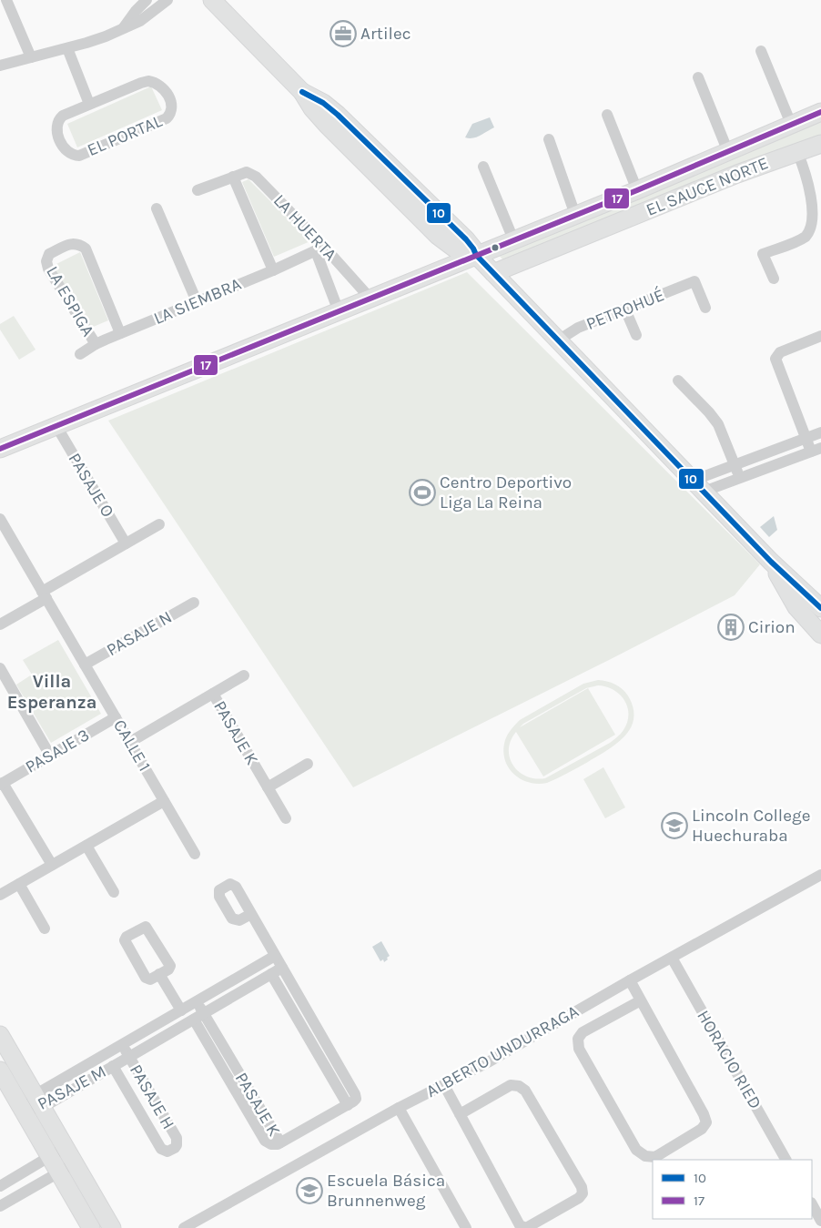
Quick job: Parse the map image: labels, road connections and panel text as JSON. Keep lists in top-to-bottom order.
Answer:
{
  "streets": {
    "street": [
      "EL PORTAL",
      "EL SAUCE NORTE",
      "LA HUERTA",
      "LA ESPIGA",
      "LA SIEMBRA",
      "PETROHUÉ",
      "PASAJE O",
      "PASAJE N",
      "PASAJE K",
      "CALLE 1",
      "PASAJE 3",
      "ALBERTO UNDURRAGA",
      "HORACIO RIED",
      "PASAJE M",
      "PASAJE H"
    ]
  },
  "crossings": [
    ["LA HUERTA", "LA SIEMBRA"],
    ["LA ESPIGA", "LA SIEMBRA"],
    ["PASAJE N", "CALLE 1"],
    ["PASAJE K", "PASAJE M"],
    ["CALLE 1", "PASAJE 3"],
    ["ALBERTO UNDURRAGA", "HORACIO RIED"],
    ["PASAJE M", "PASAJE H"]
  ],
  "districts": ["Villa Esperanza"],
  "places": {
    "office": ["Artilec"],
    "sports": ["Centro Deportivo Liga La Reina"],
    "building": ["Cirion"],
    "school or university": ["Lincoln College Huechuraba", "Escuela Básica Brunnenweg"]
  },
  "lines": ["transit line 10", "transit line 17"],
  "legend": ["10", "17"]
}
